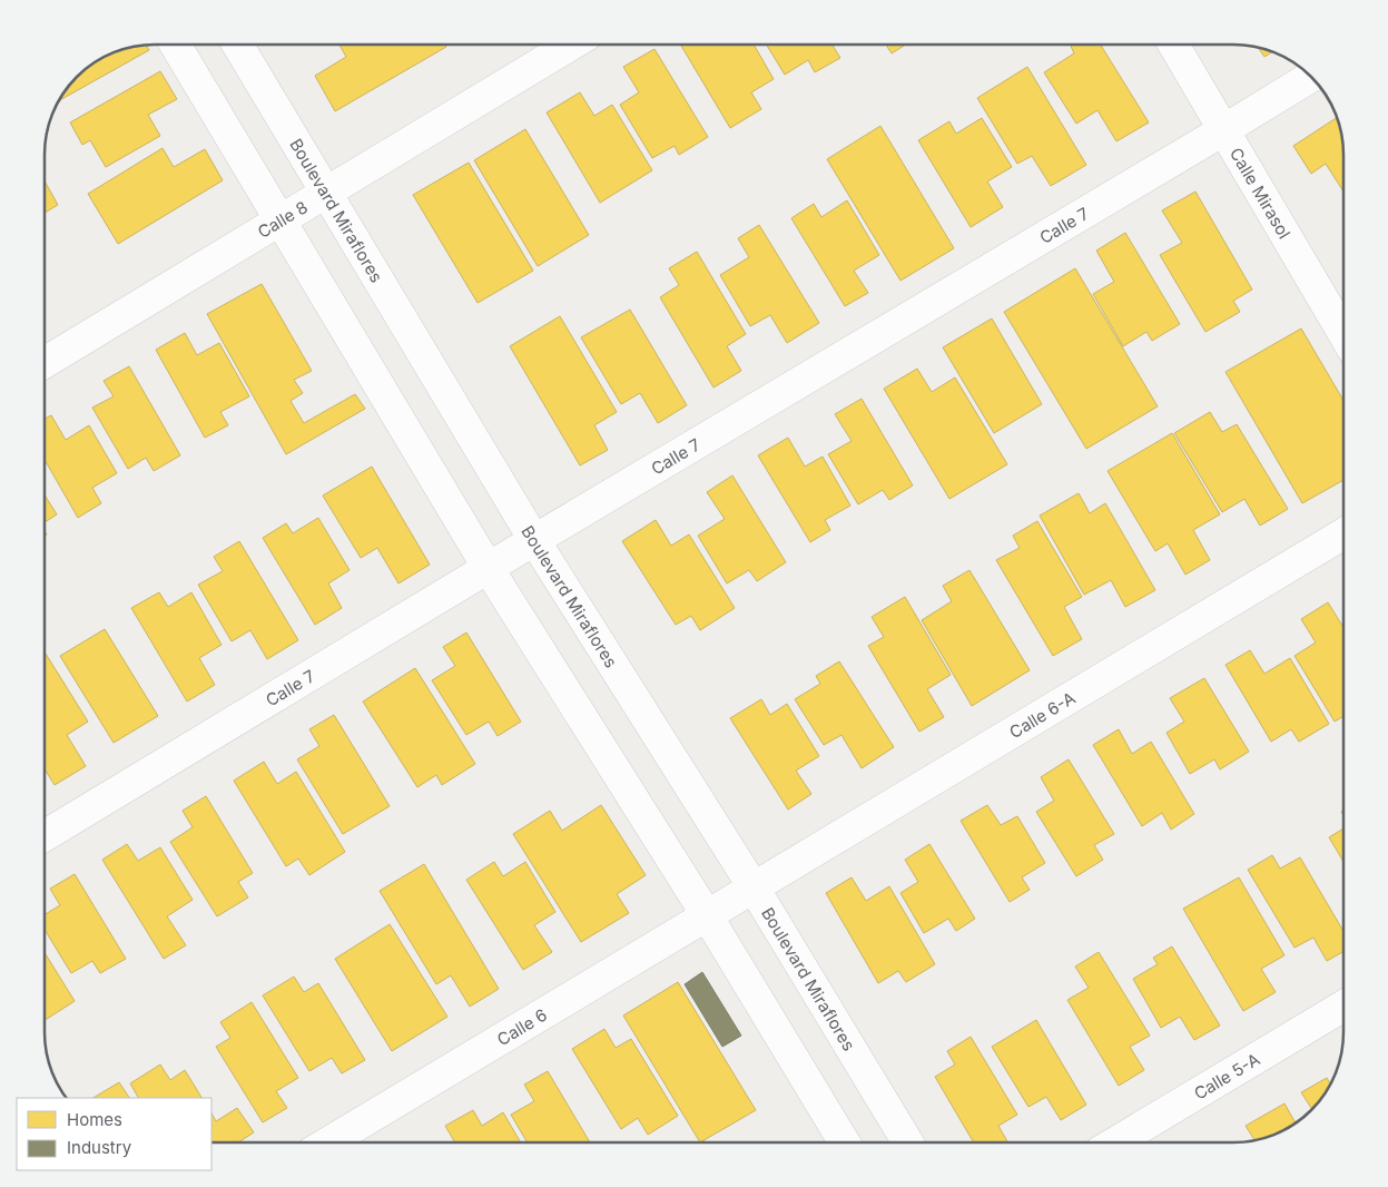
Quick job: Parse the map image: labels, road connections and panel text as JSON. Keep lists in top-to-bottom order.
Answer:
{
  "streets": {
    "street": [
      "Calle Mirasol",
      "Boulevard Miraflores",
      "Calle 8",
      "Calle 7",
      "Calle 6-A",
      "Calle 6",
      "Calle 5-A"
    ]
  },
  "crossings": [
    ["Calle Mirasol", "Calle 7"],
    ["Boulevard Miraflores", "Calle 8"],
    ["Boulevard Miraflores", "Calle 7"],
    ["Boulevard Miraflores", "Calle 6-A"],
    ["Boulevard Miraflores", "Calle 6"],
    ["Calle 6-A", "Calle 6"]
  ],
  "legend": ["Homes", "Industry"]
}
